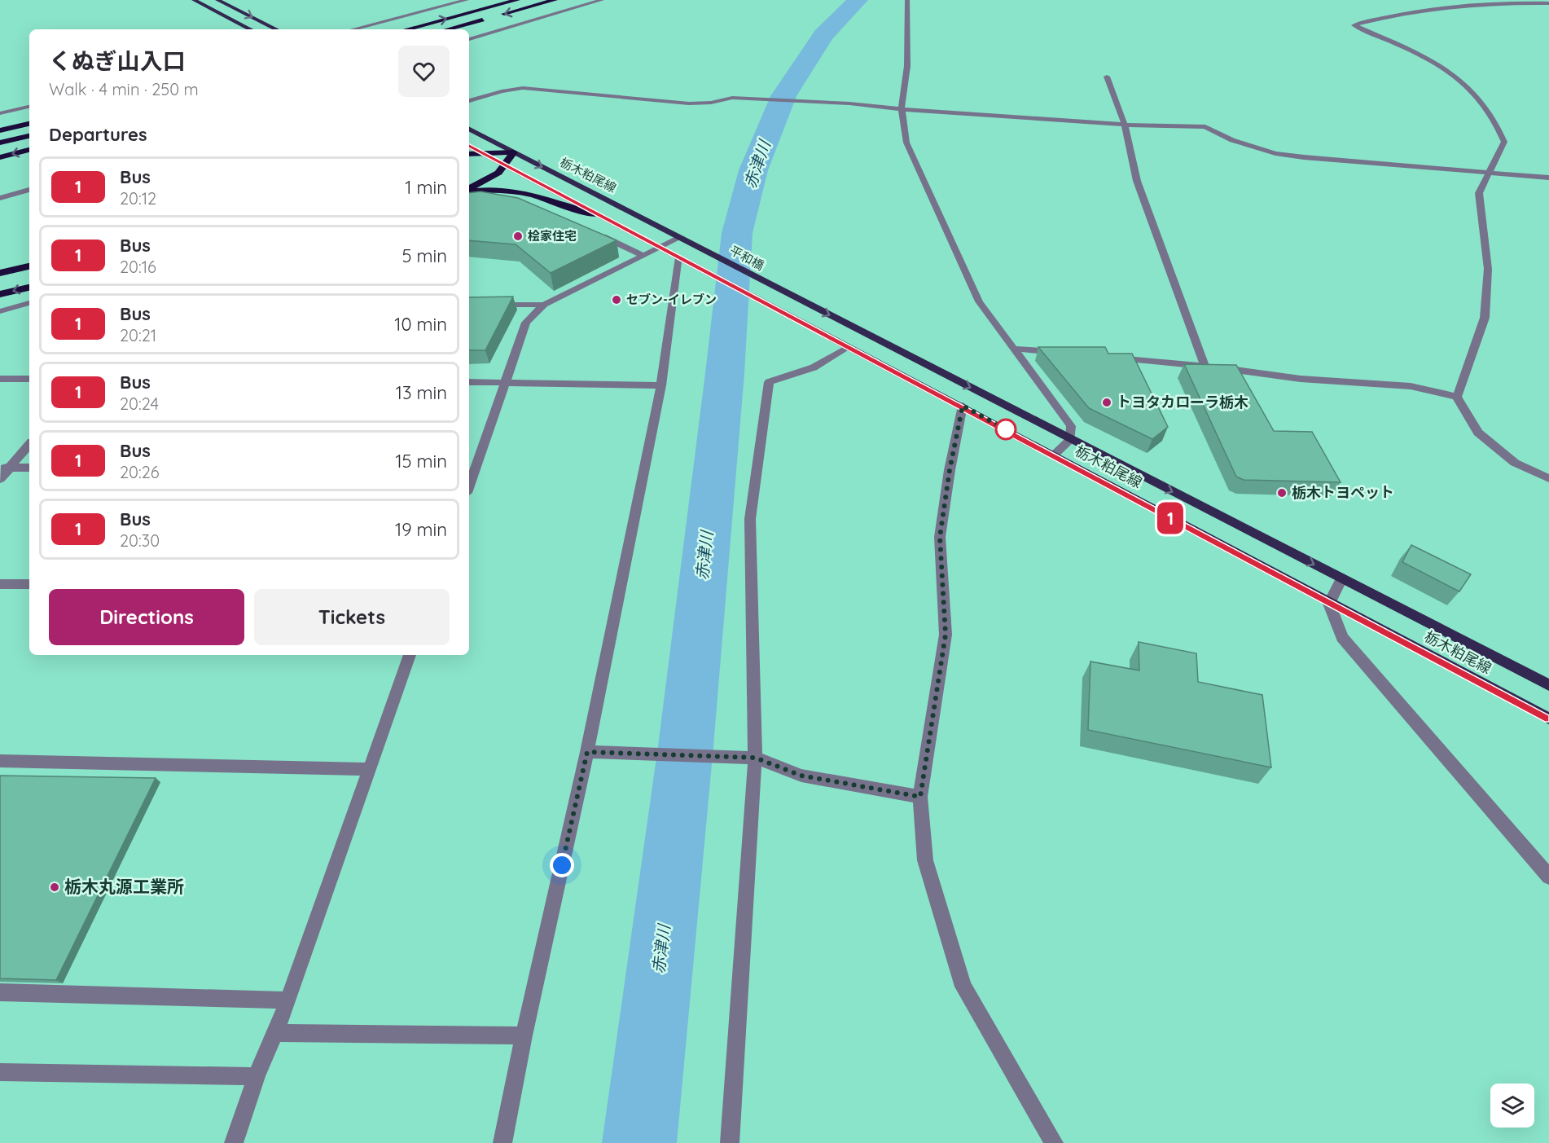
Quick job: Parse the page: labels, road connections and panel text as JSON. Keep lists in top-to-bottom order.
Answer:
{
  "streets": {
    "main road": ["栃木粕尾線", "平和橋"]
  },
  "crossings": [
    ["栃木粕尾線", "平和橋"]
  ],
  "water": ["赤津川"],
  "places": [
    "桧家住宅",
    "セブン-イレブン",
    "トヨタカローラ栃木",
    "栃木トヨペット",
    "栃木丸源工業所"
  ],
  "lines": ["bus line 1"],
  "page": {
    "on_map": "1",
    "heading": [
      ["くぬぎ山入口", "Walk · 4 min · 250 m"],
      "Departures"
    ],
    "list": [
      {
        "mark": "1",
        "name": "Bus",
        "note": "20:12",
        "value": "1 min"
      },
      {
        "mark": "1",
        "name": "Bus",
        "note": "20:16",
        "value": "5 min"
      },
      {
        "mark": "1",
        "name": "Bus",
        "note": "20:21",
        "value": "10 min"
      },
      {
        "mark": "1",
        "name": "Bus",
        "note": "20:24",
        "value": "13 min"
      },
      {
        "mark": "1",
        "name": "Bus",
        "note": "20:26",
        "value": "15 min"
      },
      {
        "mark": "1",
        "name": "Bus",
        "note": "20:30",
        "value": "19 min"
      }
    ],
    "buttons": ["Directions", "Tickets"]
  }
}
